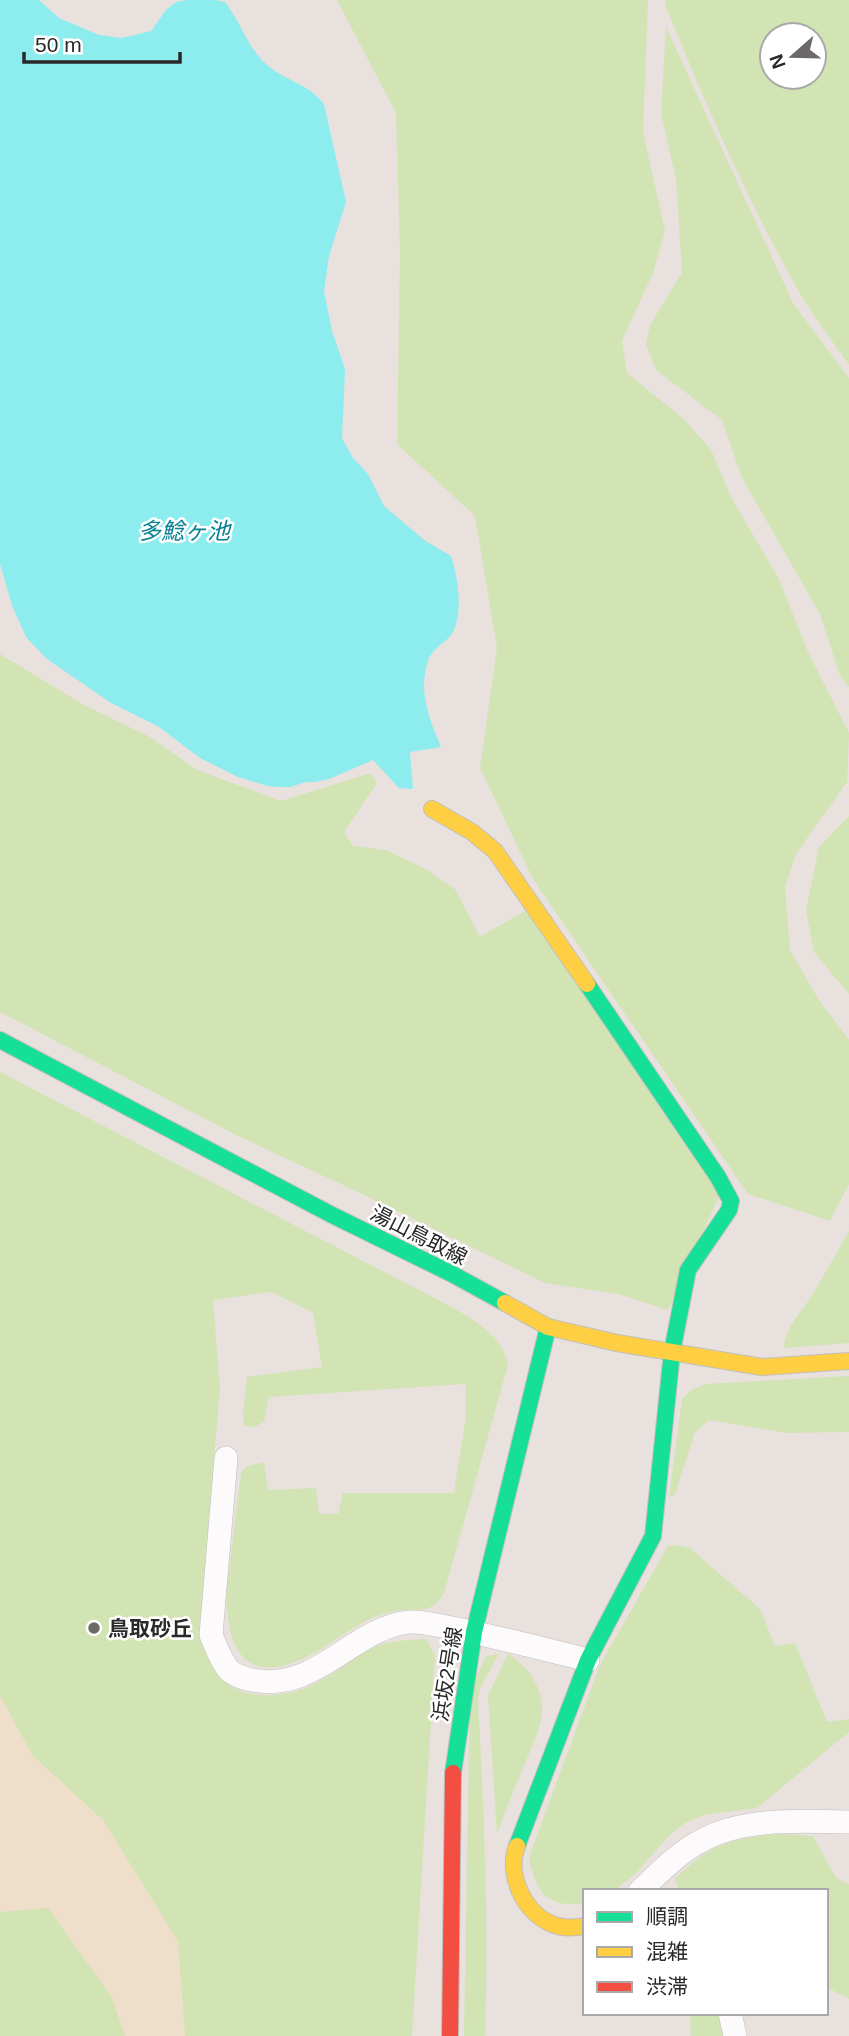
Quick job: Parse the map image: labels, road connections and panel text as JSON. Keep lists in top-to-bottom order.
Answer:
{
  "streets": {
    "street": ["湯山鳥取線", "浜坂2号線"]
  },
  "crossings": [
    ["湯山鳥取線", "浜坂2号線"]
  ],
  "water": ["多鯰ヶ池"],
  "places": ["鳥取砂丘"],
  "legend": ["順調", "混雑", "渋滞"],
  "scale_bar": "50 m",
  "north": "left"
}
